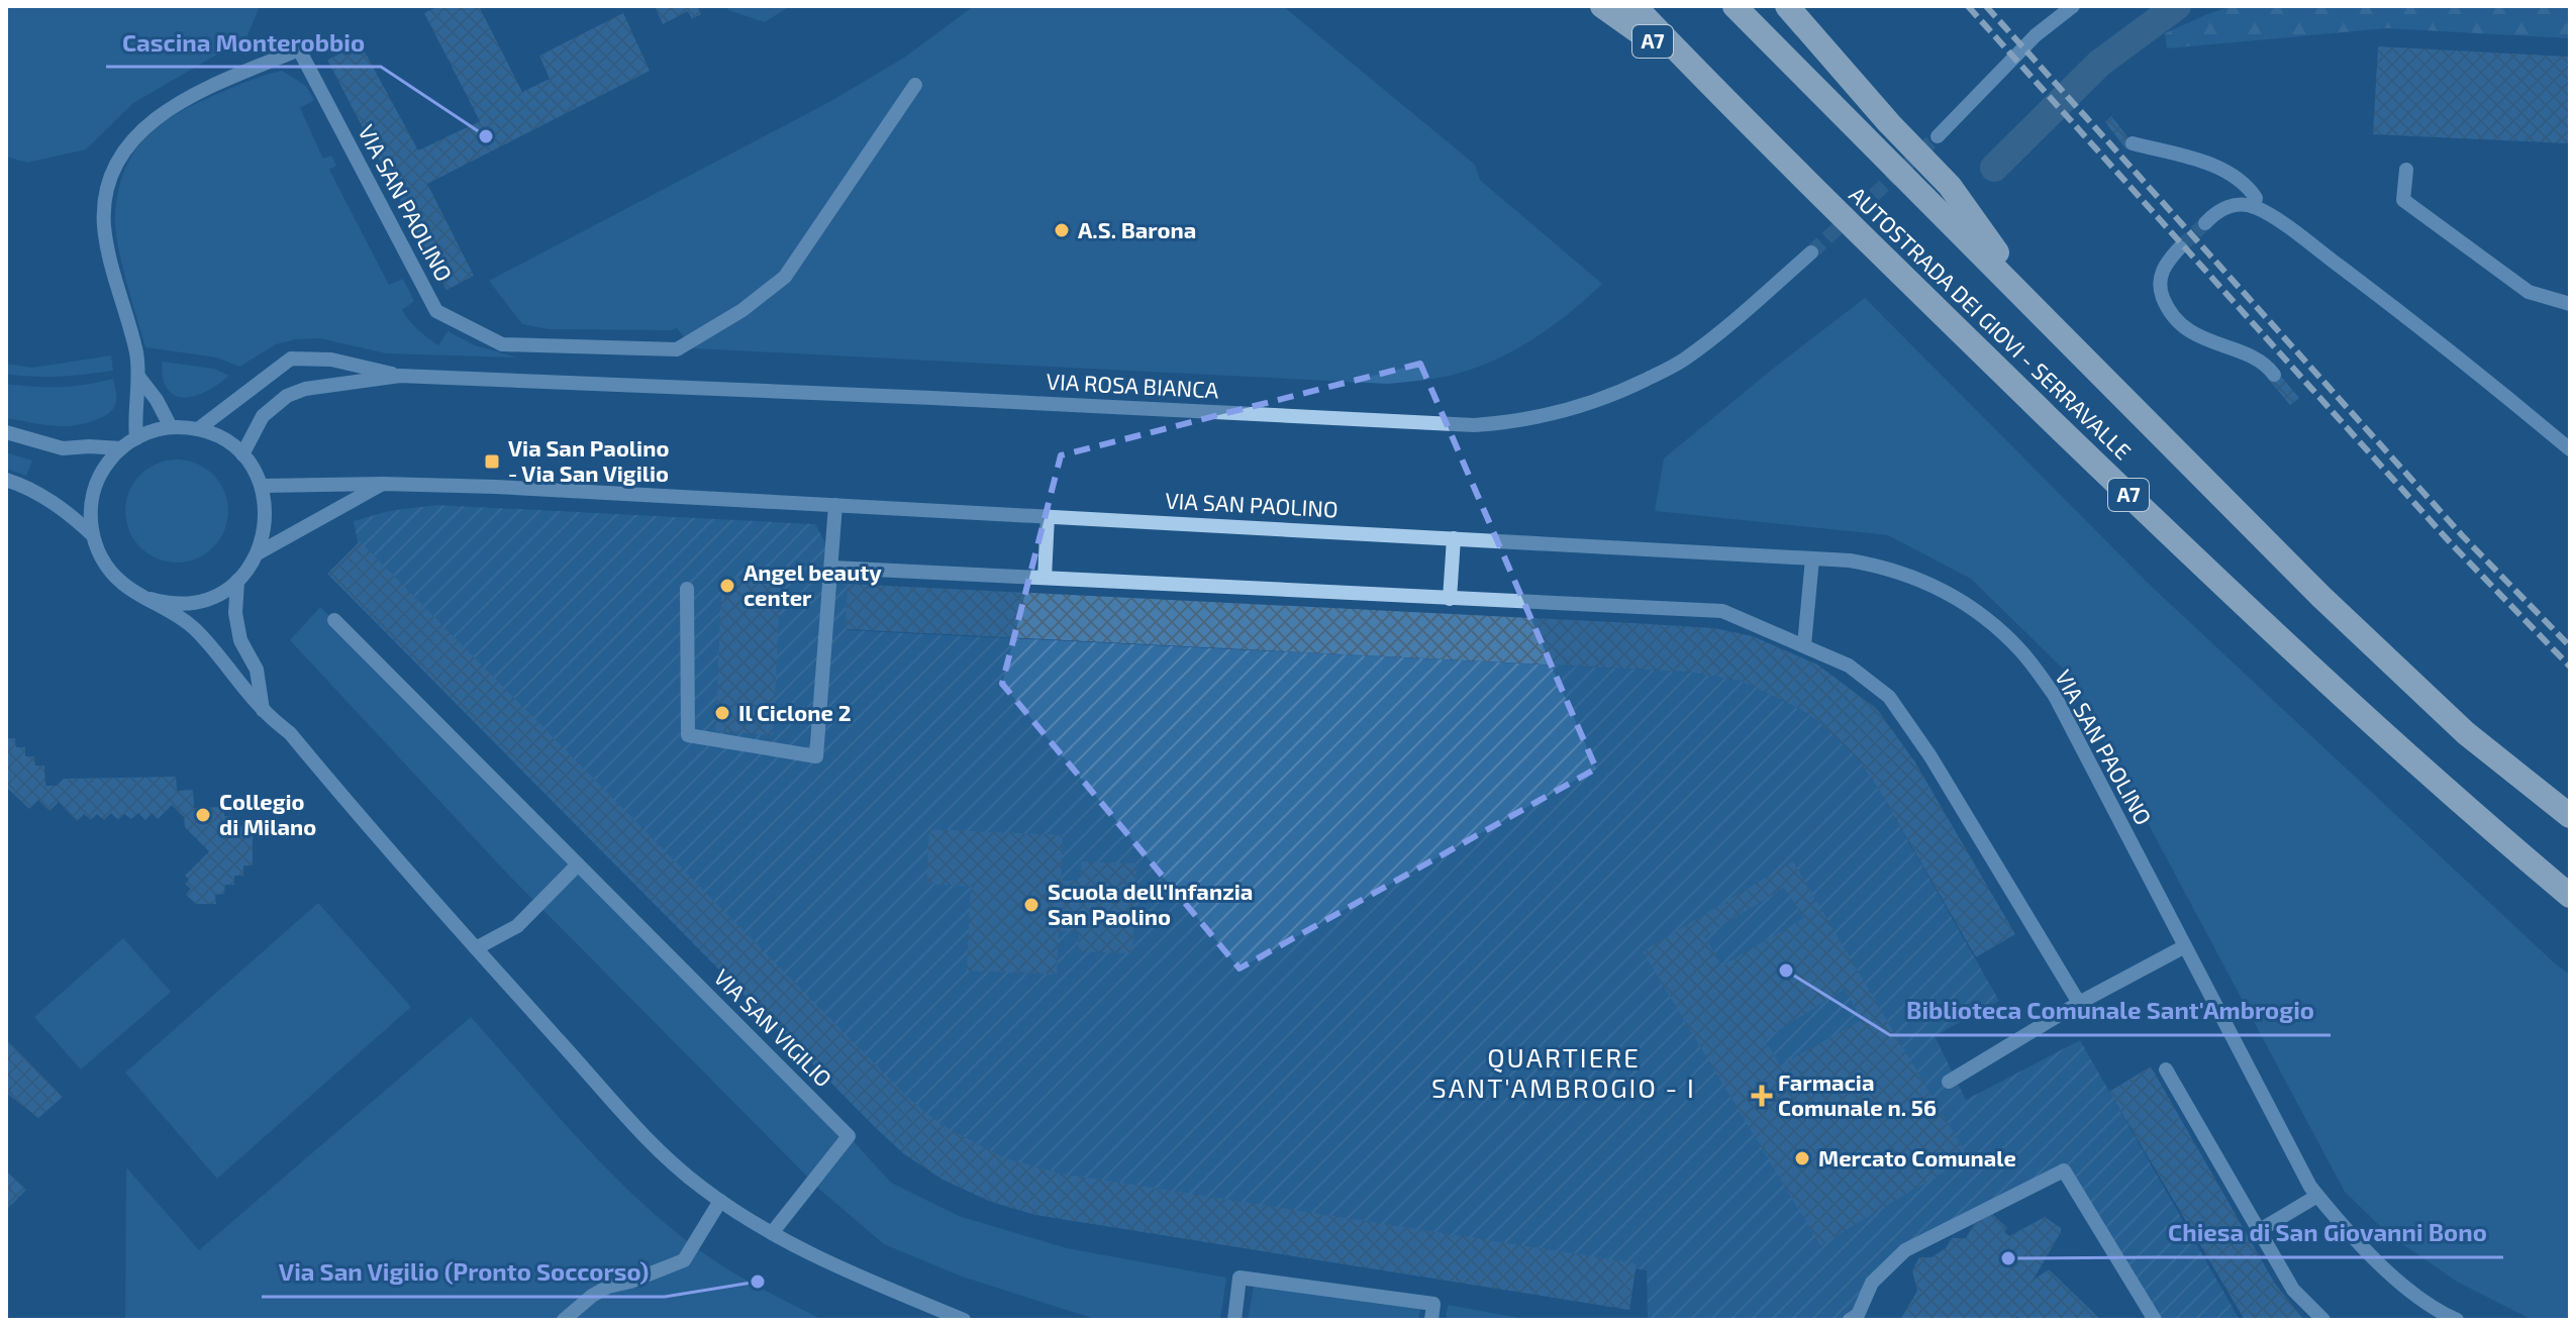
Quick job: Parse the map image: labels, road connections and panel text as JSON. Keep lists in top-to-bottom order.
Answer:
{
  "streets": {
    "highway": ["A7", "AUTOSTRADA DEI GIOVI - SERRAVALLE"],
    "street": ["VIA SAN PAOLINO", "VIA ROSA BIANCA", "VIA SAN VIGILIO"]
  },
  "crossings": [
    ["A7", "AUTOSTRADA DEI GIOVI - SERRAVALLE"],
    ["VIA SAN PAOLINO", "VIA ROSA BIANCA"]
  ],
  "districts": ["QUARTIERE SANT'AMBROGIO - I"],
  "places": {
    "other": [
      "Cascina Monterobbio",
      "A.S. Barona",
      "Angel beauty center",
      "Il Ciclone 2",
      "Collegio di Milano",
      "Scuola dell'Infanzia San Paolino",
      "Biblioteca Comunale Sant'Ambrogio",
      "Mercato Comunale",
      "Chiesa di San Giovanni Bono",
      "Via San Vigilio (Pronto Soccorso)"
    ],
    "transit": ["Via San Paolino - Via San Vigilio"],
    "health": ["Farmacia Comunale n. 56"]
  }
}
